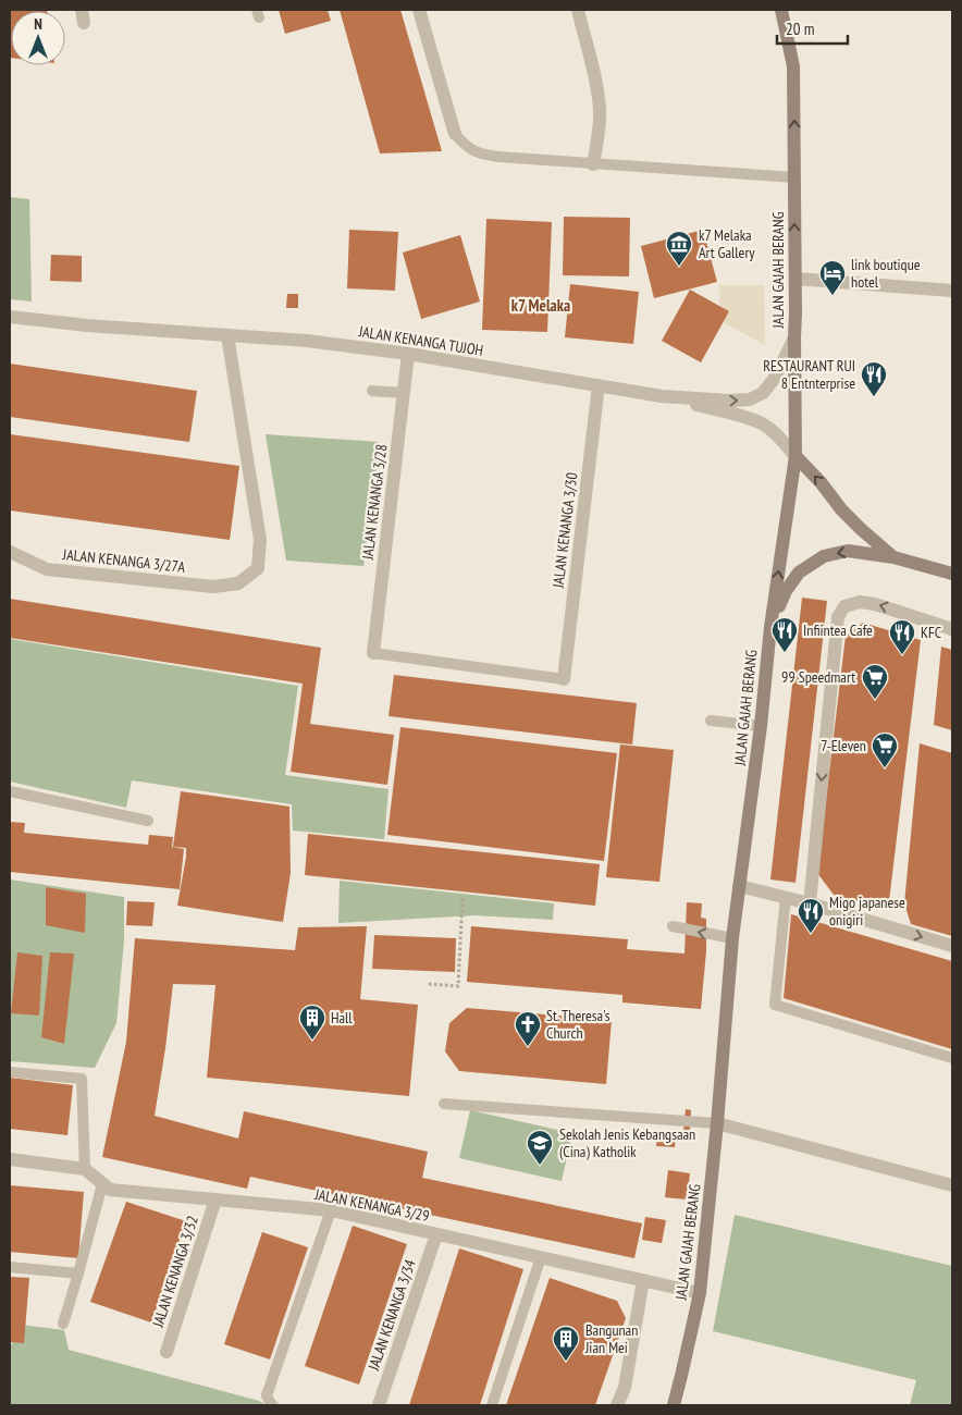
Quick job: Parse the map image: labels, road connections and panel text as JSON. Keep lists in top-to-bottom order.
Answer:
{
  "streets": {
    "street": [
      "JALAN GAJAH BERANG",
      "JALAN KENANGA TUJOH",
      "JALAN KENANGA 3/28",
      "JALAN KENANGA 3/30",
      "JALAN KENANGA 3/27A",
      "JALAN KENANGA 3/29",
      "JALAN KENANGA 3/32",
      "JALAN KENANGA 3/34"
    ]
  },
  "crossings": [
    ["JALAN GAJAH BERANG", "JALAN KENANGA TUJOH"],
    ["JALAN GAJAH BERANG", "JALAN KENANGA 3/29"],
    ["JALAN KENANGA TUJOH", "JALAN KENANGA 3/28"],
    ["JALAN KENANGA TUJOH", "JALAN KENANGA 3/30"],
    ["JALAN KENANGA TUJOH", "JALAN KENANGA 3/27A"],
    ["JALAN KENANGA 3/29", "JALAN KENANGA 3/32"],
    ["JALAN KENANGA 3/29", "JALAN KENANGA 3/34"]
  ],
  "districts": ["k7 Melaka"],
  "places": {
    "museum": ["k7 Melaka Art Gallery"],
    "hotel": ["link boutique hotel"],
    "restaurant": [
      "RESTAURANT RUI 8 Entnterprise",
      "Infiintea Cafe",
      "KFC",
      "Migo japanese onigiri"
    ],
    "supermarket": ["99 Speedmart", "7-Eleven"],
    "building": ["Hall", "Bangunan Jian Mei"],
    "church": ["St. Theresa's Church"],
    "school or university": ["Sekolah Jenis Kebangsaan (Cina) Katholik"]
  },
  "scale_bar": "20 m",
  "north": "top"
}
